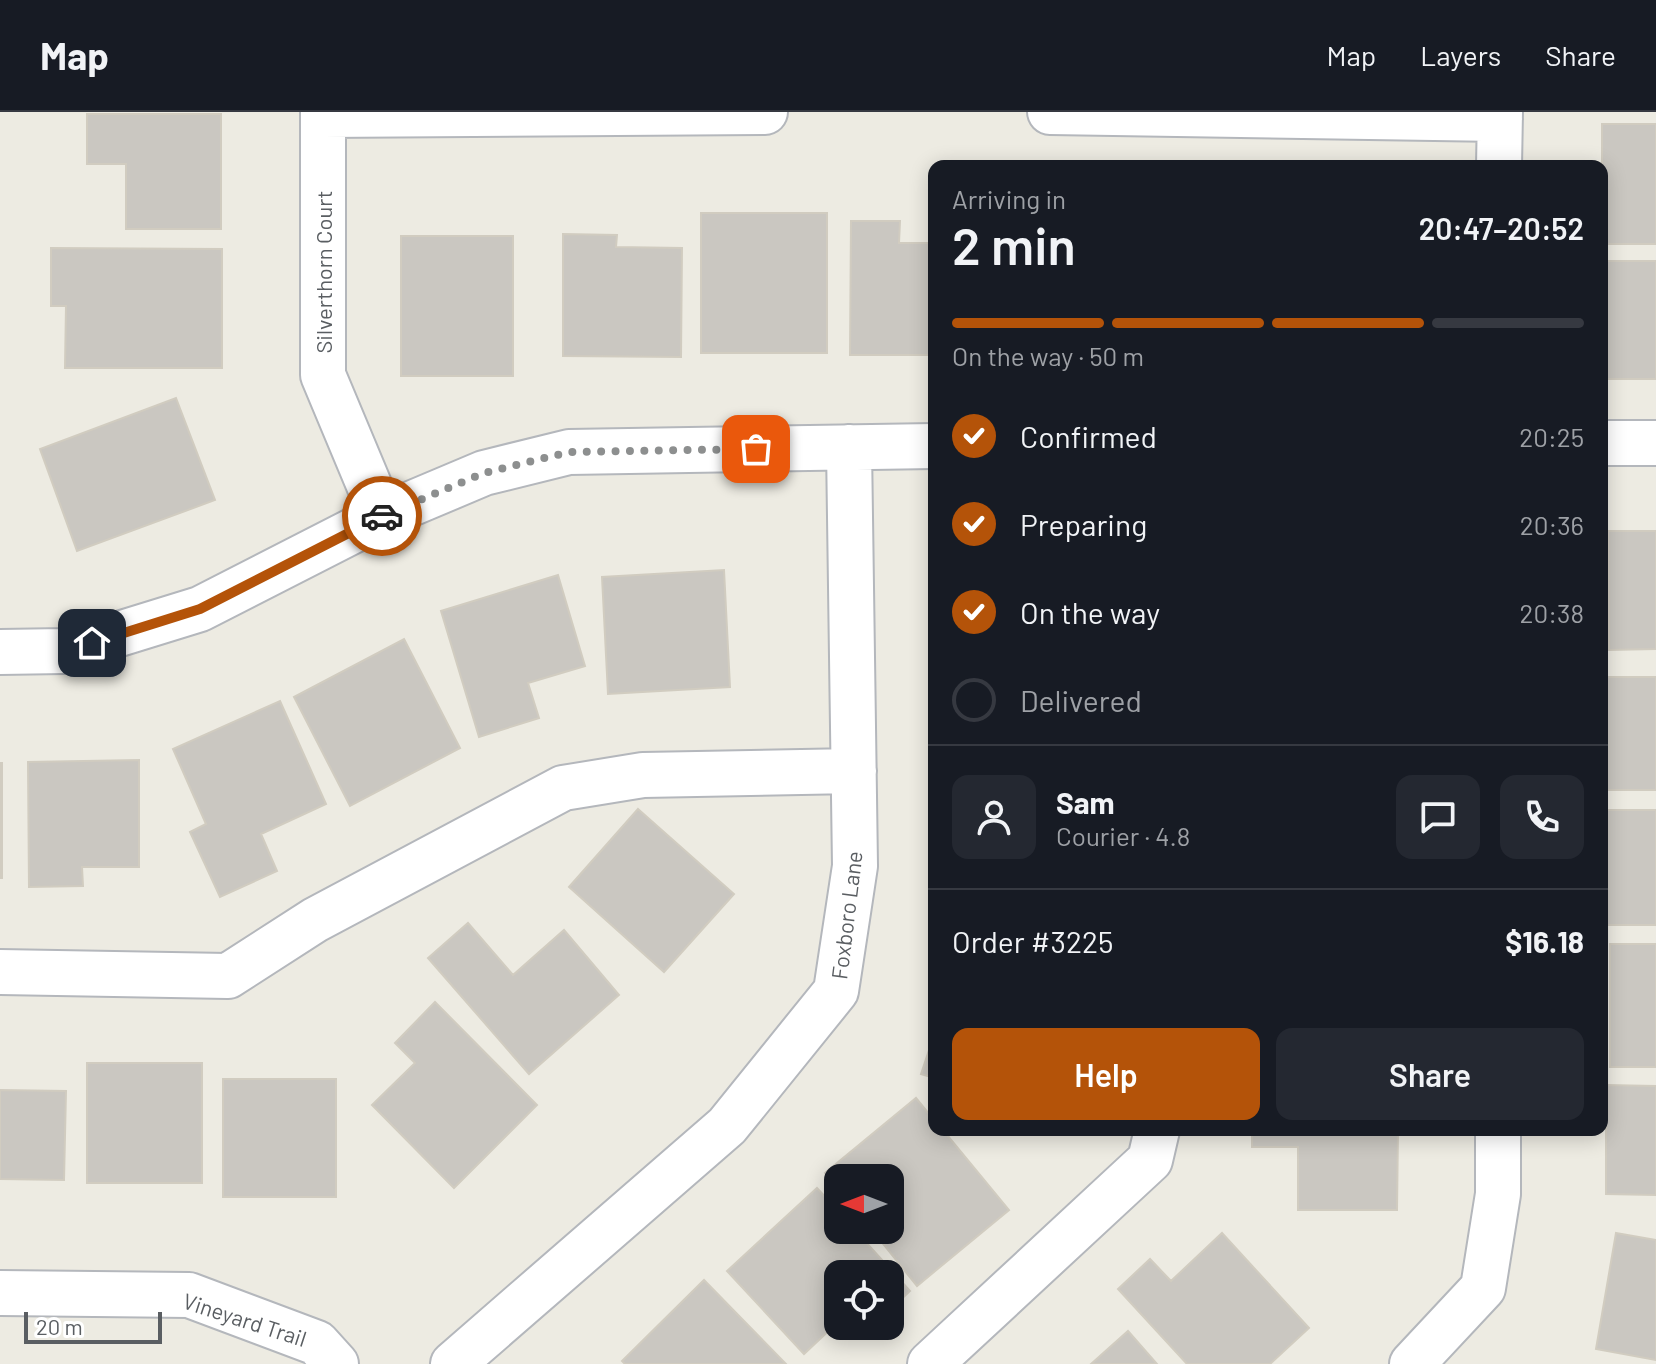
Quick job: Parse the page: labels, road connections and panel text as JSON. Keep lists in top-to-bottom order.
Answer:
{
  "streets": {
    "street": ["Silverthorn Court", "Foxboro Lane", "Vineyard Trail"]
  },
  "scale_bar": "20 m",
  "north": "left",
  "page": {
    "header": "Map",
    "nav": ["Map", "Layers", "Share"],
    "heading": ["2 min", "Arriving in", "20:47–20:52"],
    "panel": [
      "Sam",
      "Courier · 4.8",
      "Order #3225",
      "$16.18"
    ],
    "bar": "On the way · 50 m",
    "list": [
      ["Confirmed", "20:25"],
      ["Preparing", "20:36"],
      ["On the way", "20:38"],
      "Delivered"
    ],
    "buttons": ["Help", "Share"],
    "scale": "20 m"
  }
}
